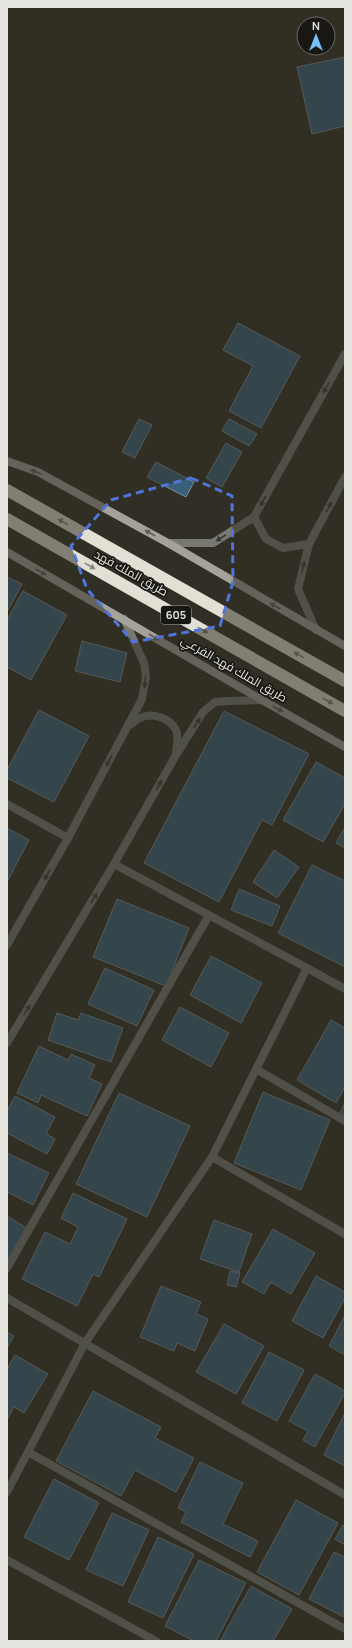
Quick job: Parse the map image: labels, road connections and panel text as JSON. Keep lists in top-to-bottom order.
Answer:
{
  "streets": {
    "highway": ["طريق الملك فهد", "605"],
    "main road": ["طريق الملك فهد الفرعي"]
  },
  "one_way": ["طريق الملك فهد الفرعي"],
  "north": "top"
}
